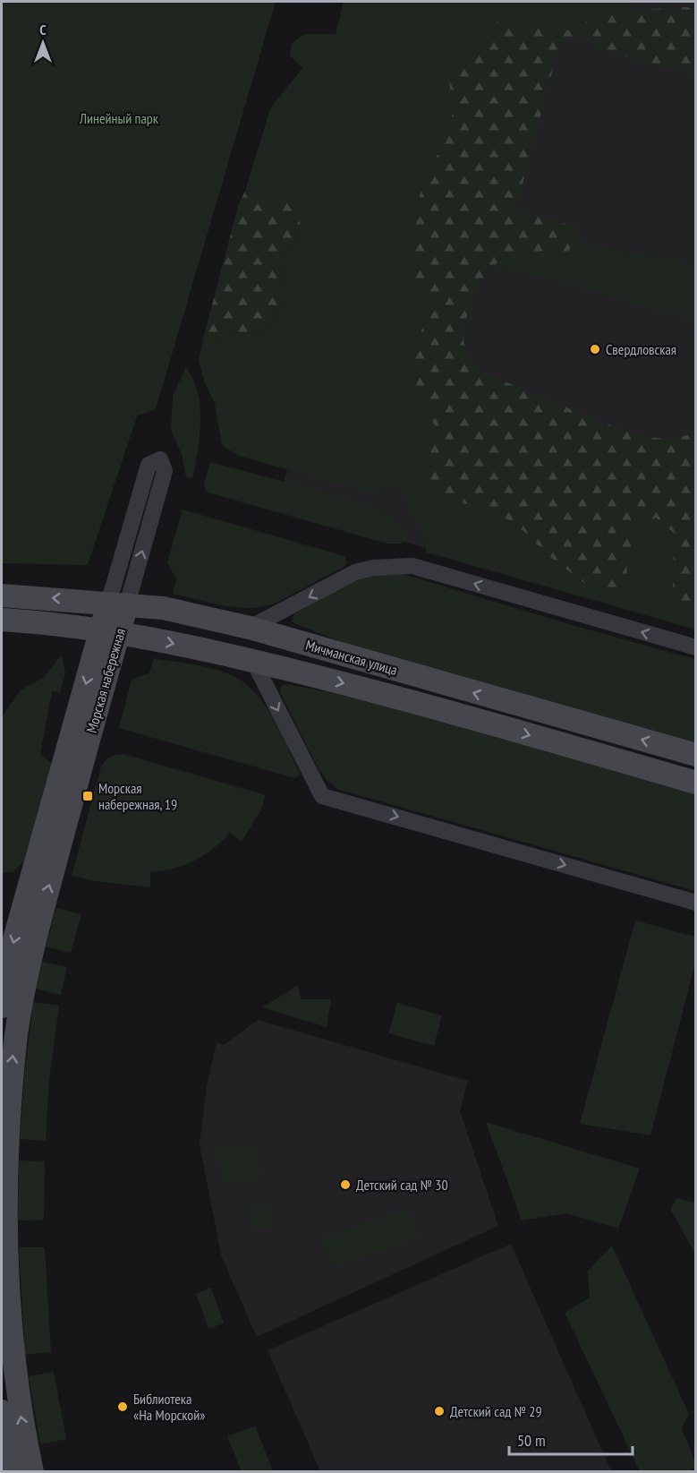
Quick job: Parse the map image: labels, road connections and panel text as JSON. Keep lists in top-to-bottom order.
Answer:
{
  "streets": {
    "main road": ["Мичманская улица", "Морская набережная"]
  },
  "crossings": [
    ["Мичманская улица", "Морская набережная"]
  ],
  "parks": ["Линейный парк"],
  "places": {
    "other": [
      "Свердловская",
      "Детский сад № 30",
      "Библиотека «На Морской»",
      "Детский сад № 29"
    ],
    "transit": ["Морская набережная, 19"]
  },
  "scale_bar": "50 m",
  "north": "top"
}
